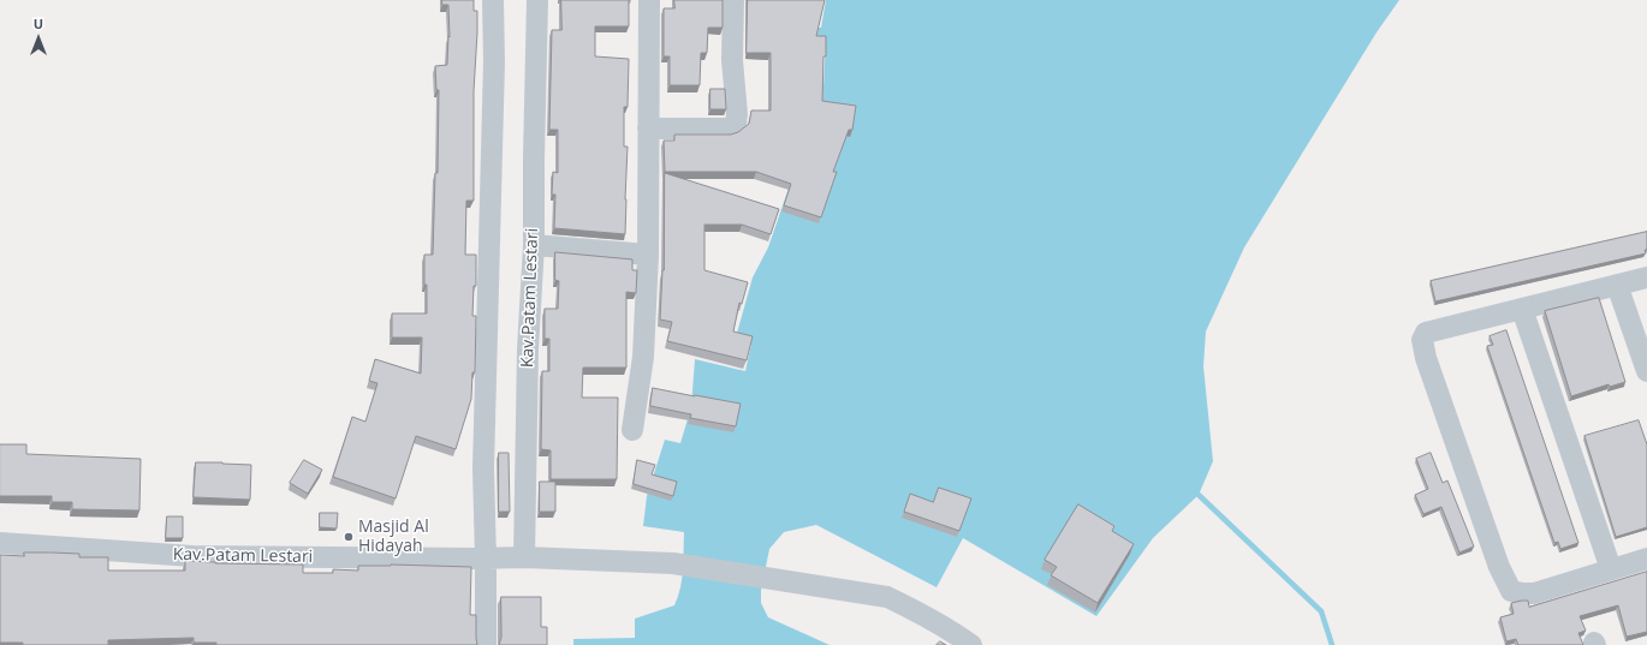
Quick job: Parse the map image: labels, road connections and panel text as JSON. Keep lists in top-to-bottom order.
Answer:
{
  "streets": {
    "street": ["Kav.Patam Lestari"]
  },
  "places": ["Masjid Al Hidayah"],
  "north": "top"
}
